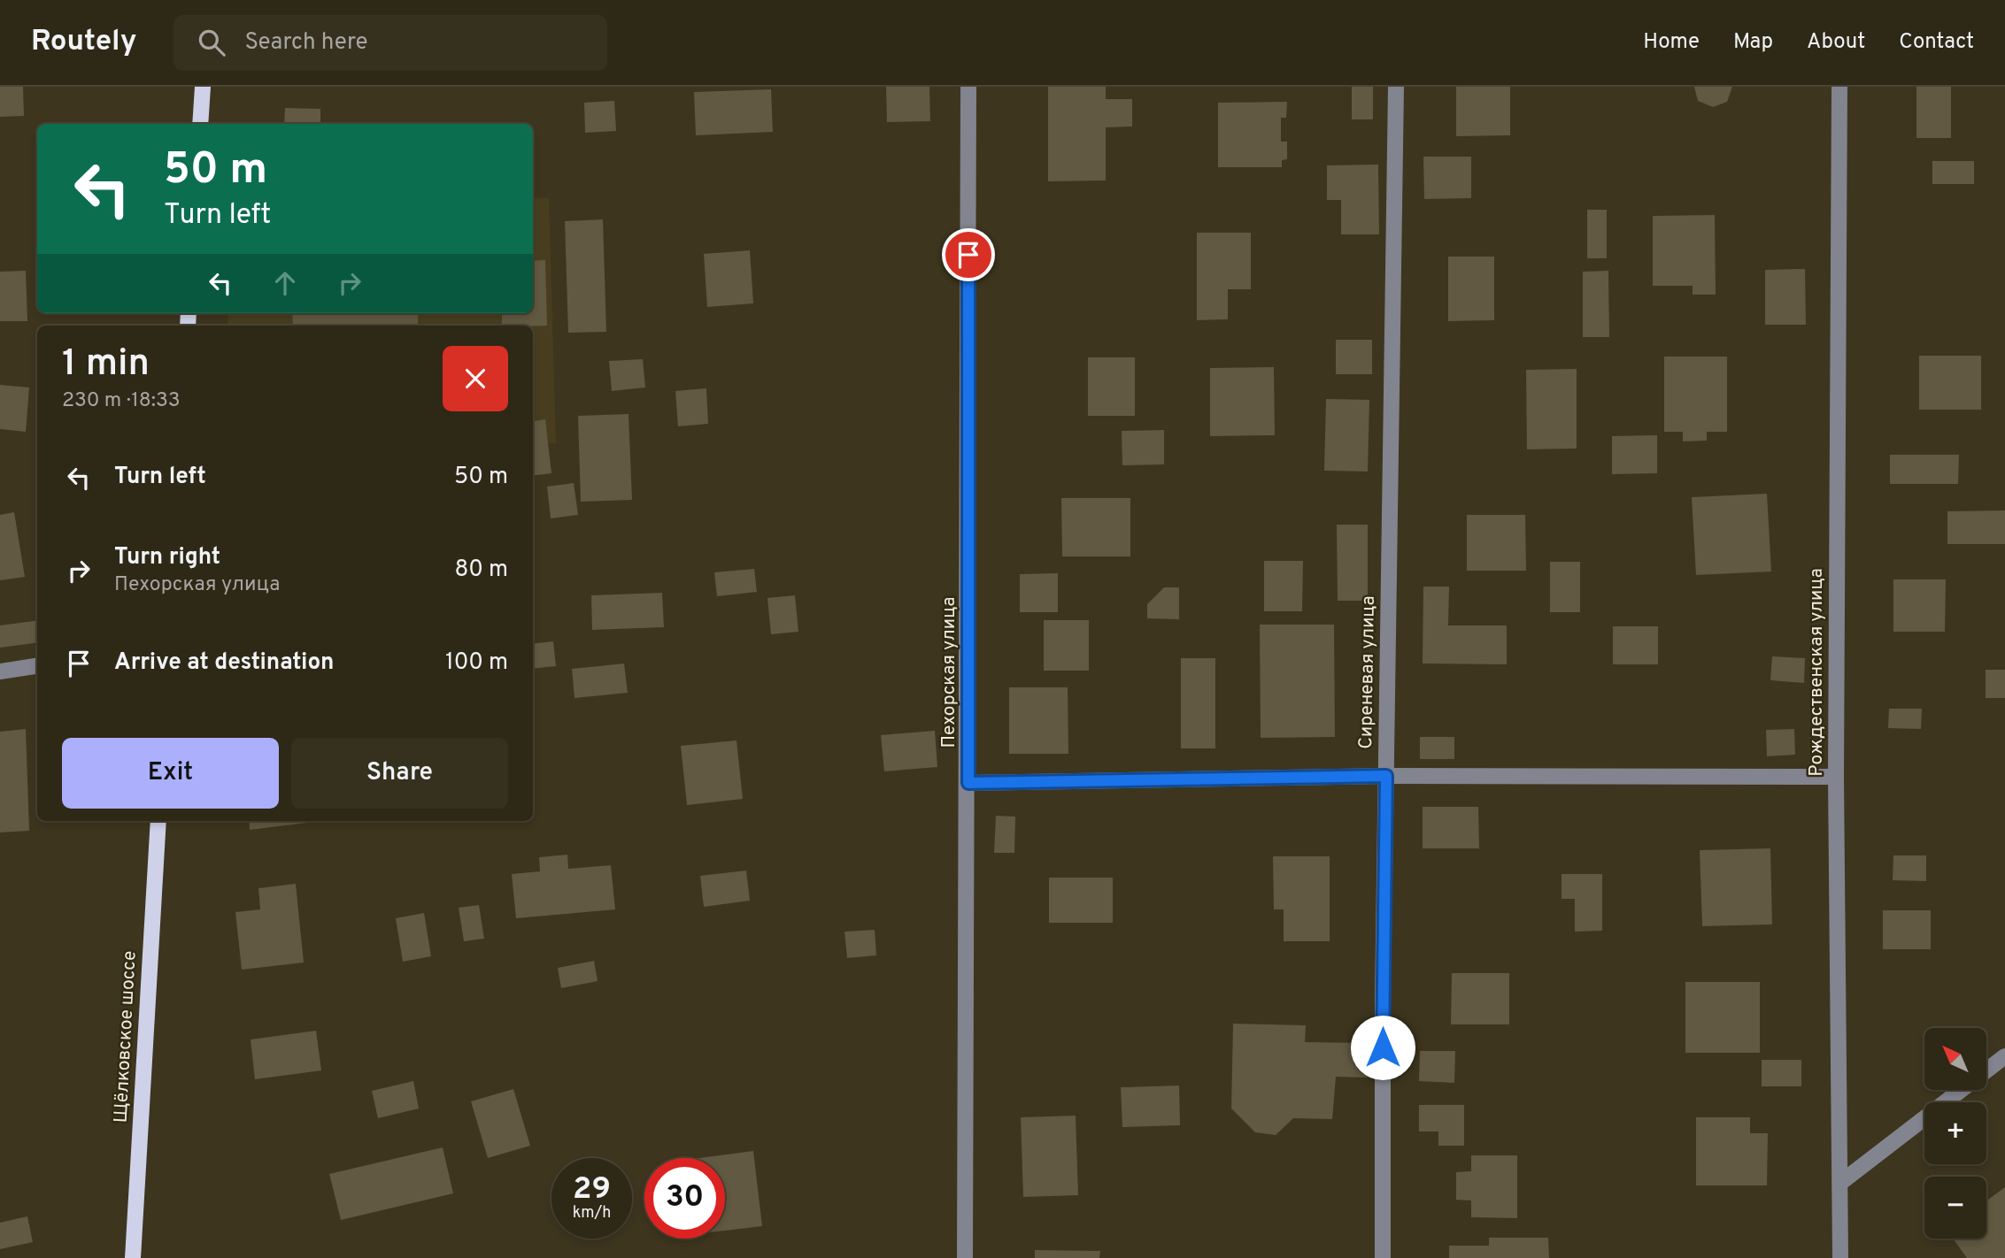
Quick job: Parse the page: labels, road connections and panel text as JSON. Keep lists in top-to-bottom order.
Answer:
{
  "streets": {
    "main road": ["Щёлковское шоссе"],
    "street": ["Пехорская улица", "Сиреневая улица", "Рождественская улица"]
  },
  "north": "top left",
  "page": {
    "header": "Routely",
    "search": "Search here",
    "nav": [
      "Home",
      "Map",
      "About",
      "Contact"
    ],
    "turn": ["50 m", "Turn left"],
    "heading": ["1 min", "230 m · 18:33"],
    "list": [
      {
        "name": "Turn left",
        "value": "50 m"
      },
      {
        "name": "Turn right",
        "note": "Пехорская улица",
        "value": "80 m"
      },
      {
        "name": "Arrive at destination",
        "value": "100 m"
      }
    ],
    "buttons": ["Exit", "Share"],
    "map_buttons": ["+", "−"],
    "speed": "29 km/h",
    "limit": "30"
  }
}
